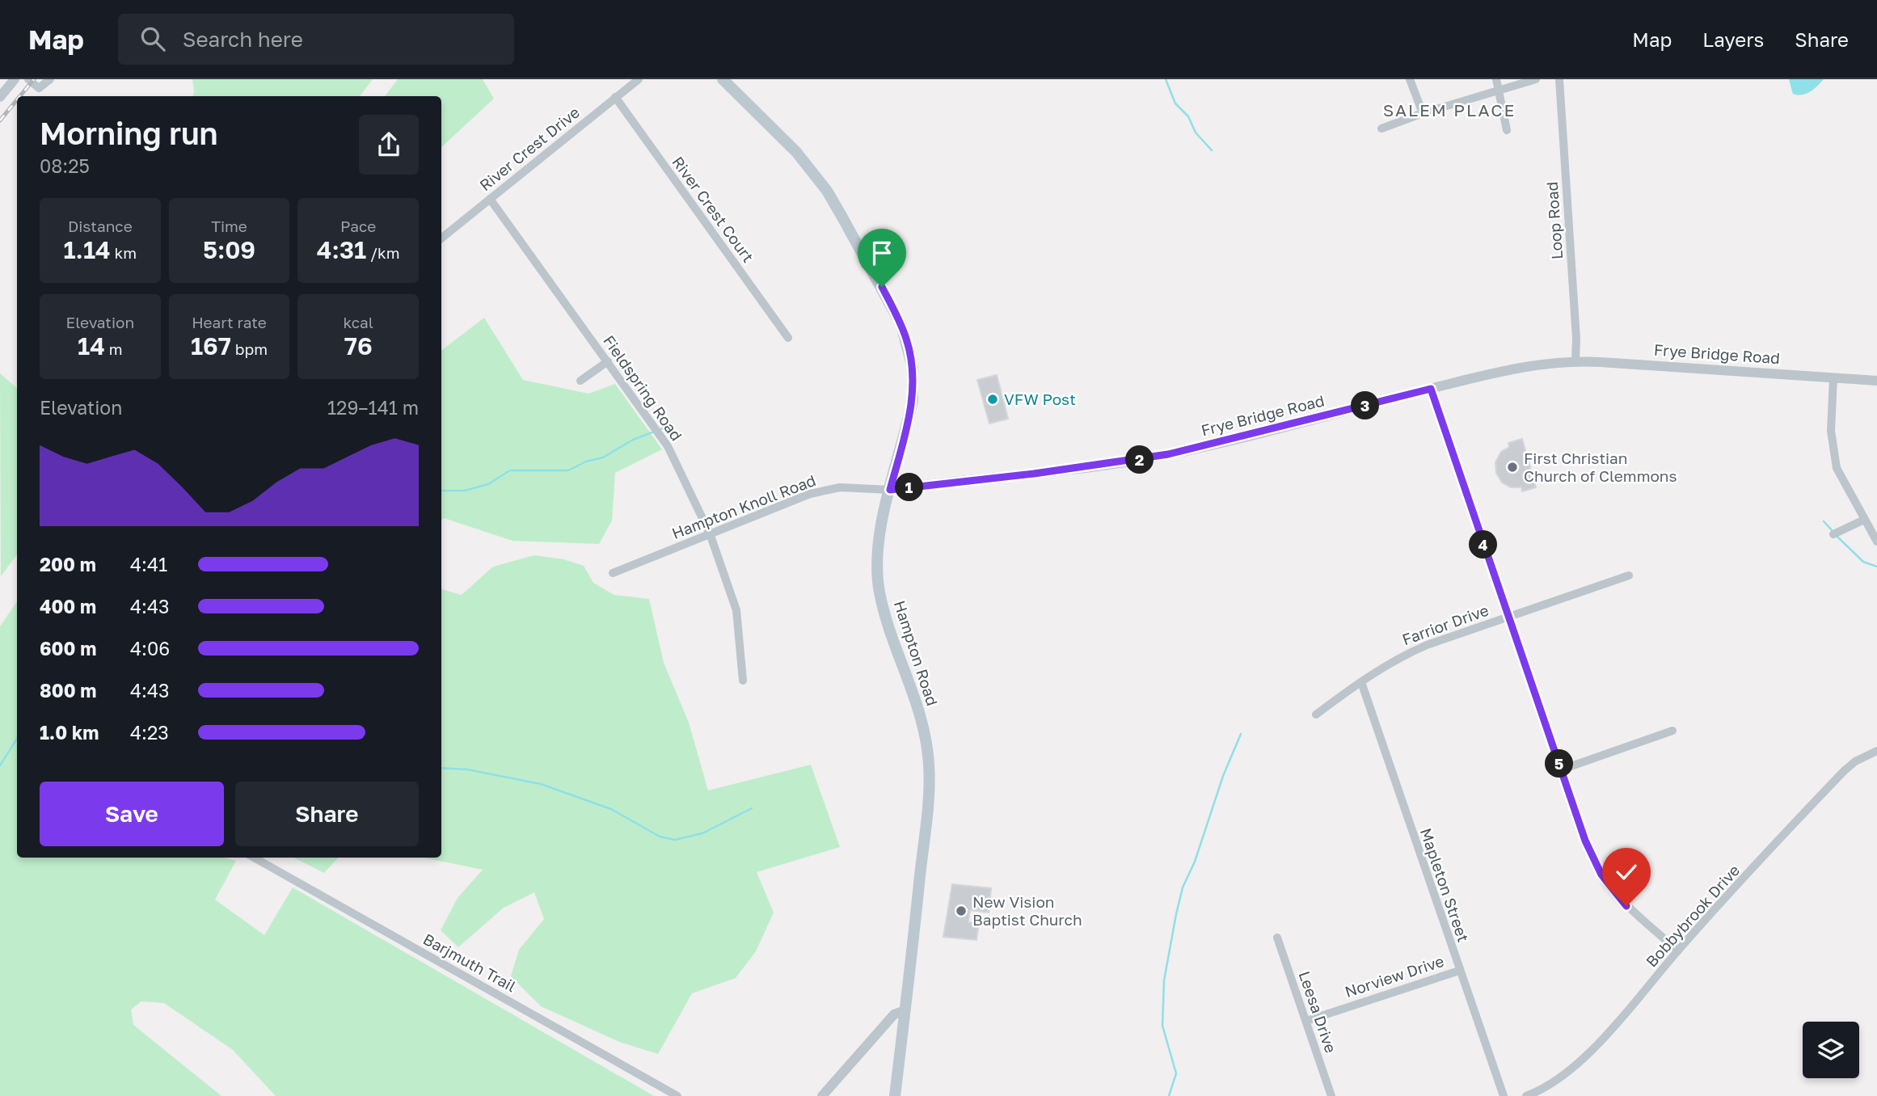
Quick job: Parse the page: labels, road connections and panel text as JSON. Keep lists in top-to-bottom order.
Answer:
{
  "streets": {
    "main road": ["Hampton Road"],
    "street": [
      "River Crest Drive",
      "River Crest Court",
      "Loop Road",
      "Frye Bridge Road",
      "Fieldspring Road",
      "Hampton Knoll Road",
      "Farrior Drive",
      "Mapleton Street",
      "Bobbybrook Drive",
      "Barjmuth Trail",
      "Norview Drive",
      "Leesa Drive"
    ]
  },
  "crossings": [
    ["River Crest Drive", "River Crest Court"],
    ["River Crest Drive", "Fieldspring Road"],
    ["Loop Road", "Frye Bridge Road"],
    ["Frye Bridge Road", "Hampton Knoll Road"],
    ["Frye Bridge Road", "Hampton Road"],
    ["Fieldspring Road", "Hampton Knoll Road"],
    ["Hampton Knoll Road", "Hampton Road"],
    ["Farrior Drive", "Mapleton Street"],
    ["Mapleton Street", "Norview Drive"],
    ["Norview Drive", "Leesa Drive"]
  ],
  "districts": ["SALEM PLACE"],
  "places": ["VFW Post", "First Christian Church of Clemmons", "New Vision Baptist Church"],
  "page": {
    "header": "Map",
    "search": "Search here",
    "nav": ["Map", "Layers", "Share"],
    "heading": ["Morning run", "08:25"],
    "stats": [
      ["Distance", "1.14 km"],
      ["Time", "5:09"],
      ["Pace", "4:31 /km"],
      ["Elevation", "14 m"],
      ["Heart rate", "167 bpm"],
      ["kcal", "76"]
    ],
    "chart": ["Elevation", "129–141 m"],
    "pins": [
      "3",
      "2",
      "1",
      "4",
      "5"
    ],
    "list": [
      {
        "name": "200 m",
        "note": "4:41"
      },
      {
        "name": "400 m",
        "note": "4:43"
      },
      {
        "name": "600 m",
        "note": "4:06"
      },
      {
        "name": "800 m",
        "note": "4:43"
      },
      {
        "name": "1.0 km",
        "note": "4:23"
      }
    ],
    "buttons": ["Save", "Share"]
  }
}
